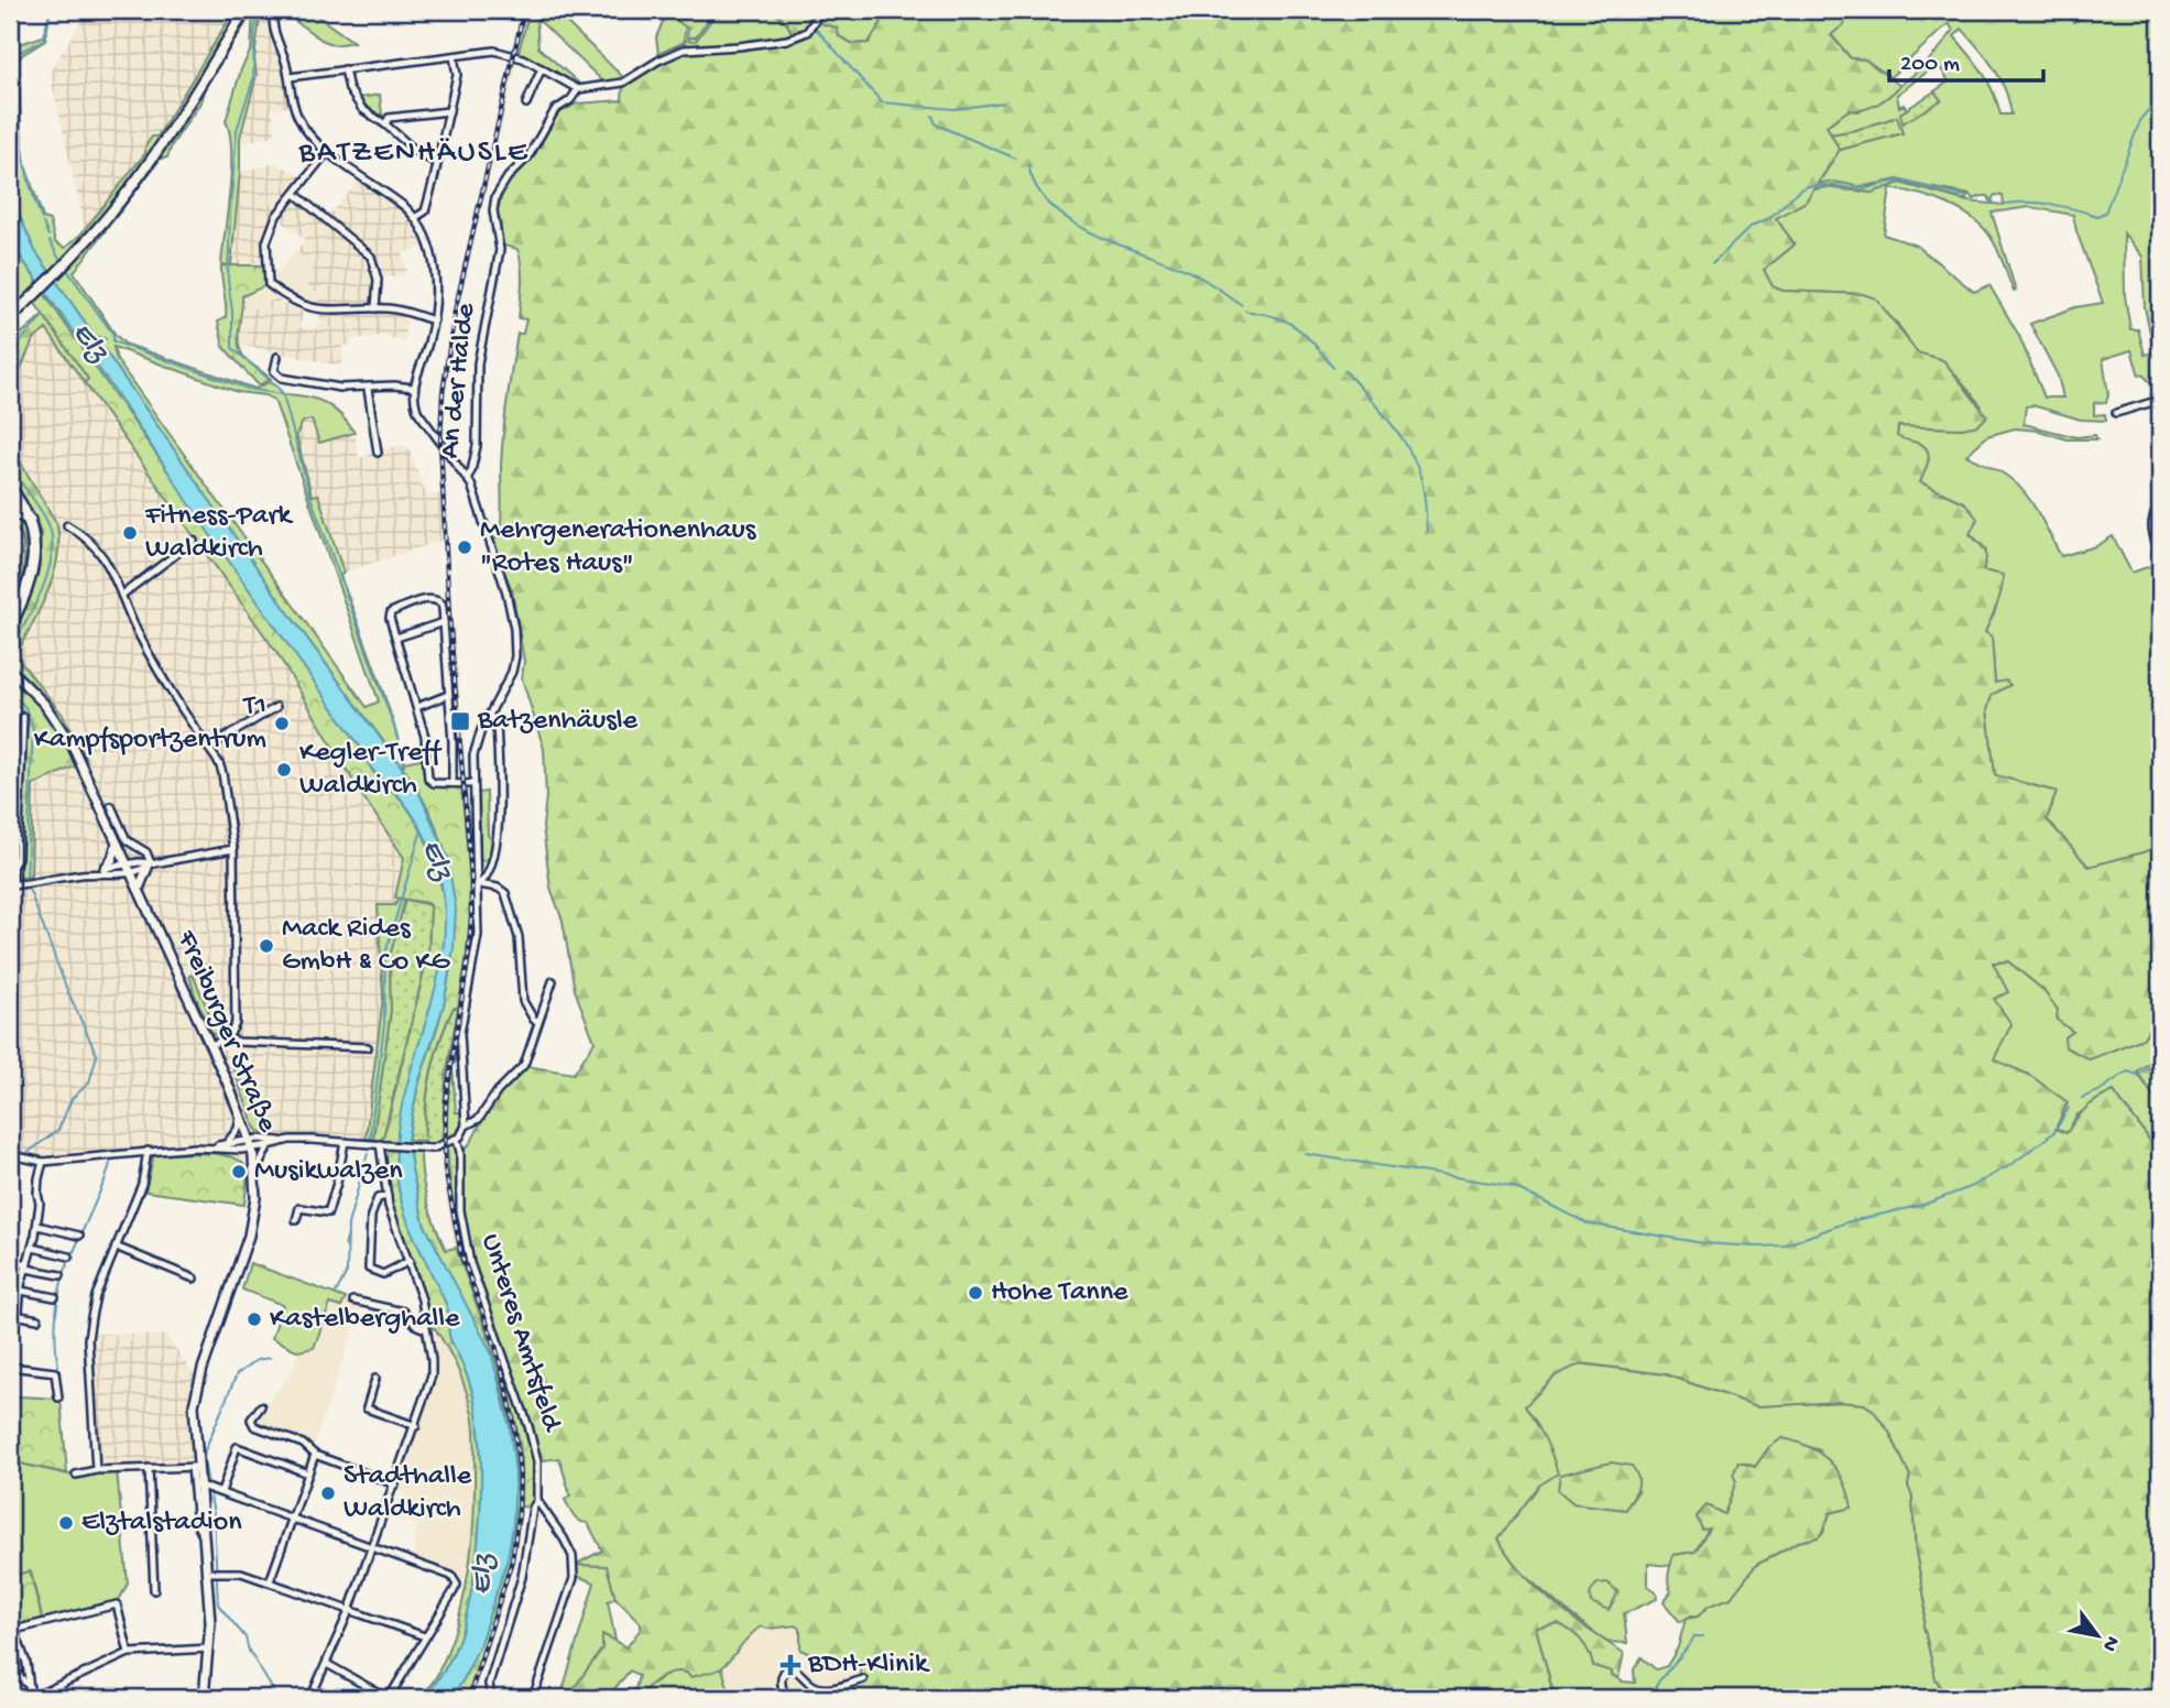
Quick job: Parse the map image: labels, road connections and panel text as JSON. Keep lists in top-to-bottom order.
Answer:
{
  "streets": {
    "street": ["An der Halde", "Freiburger Straße", "Unteres Amtsfeld"]
  },
  "districts": ["BATZENHÄUSLE"],
  "water": ["Elz"],
  "places": {
    "other": [
      "Fitness-Park Waldkirch",
      "Mehrgenerationenhaus \"Rotes Haus\"",
      "T1 Kampfsportzentrum",
      "Kegler-Treff Waldkirch",
      "Mack Rides GmbH & Co KG",
      "Musikwalzen",
      "Hohe Tanne",
      "Kastelberghalle",
      "Stadthalle Waldkirch",
      "Elztalstadion"
    ],
    "transit": ["Batzenhäusle"],
    "health": ["BDH-Klinik"]
  },
  "scale_bar": "200 m",
  "north": "bottom right"
}
